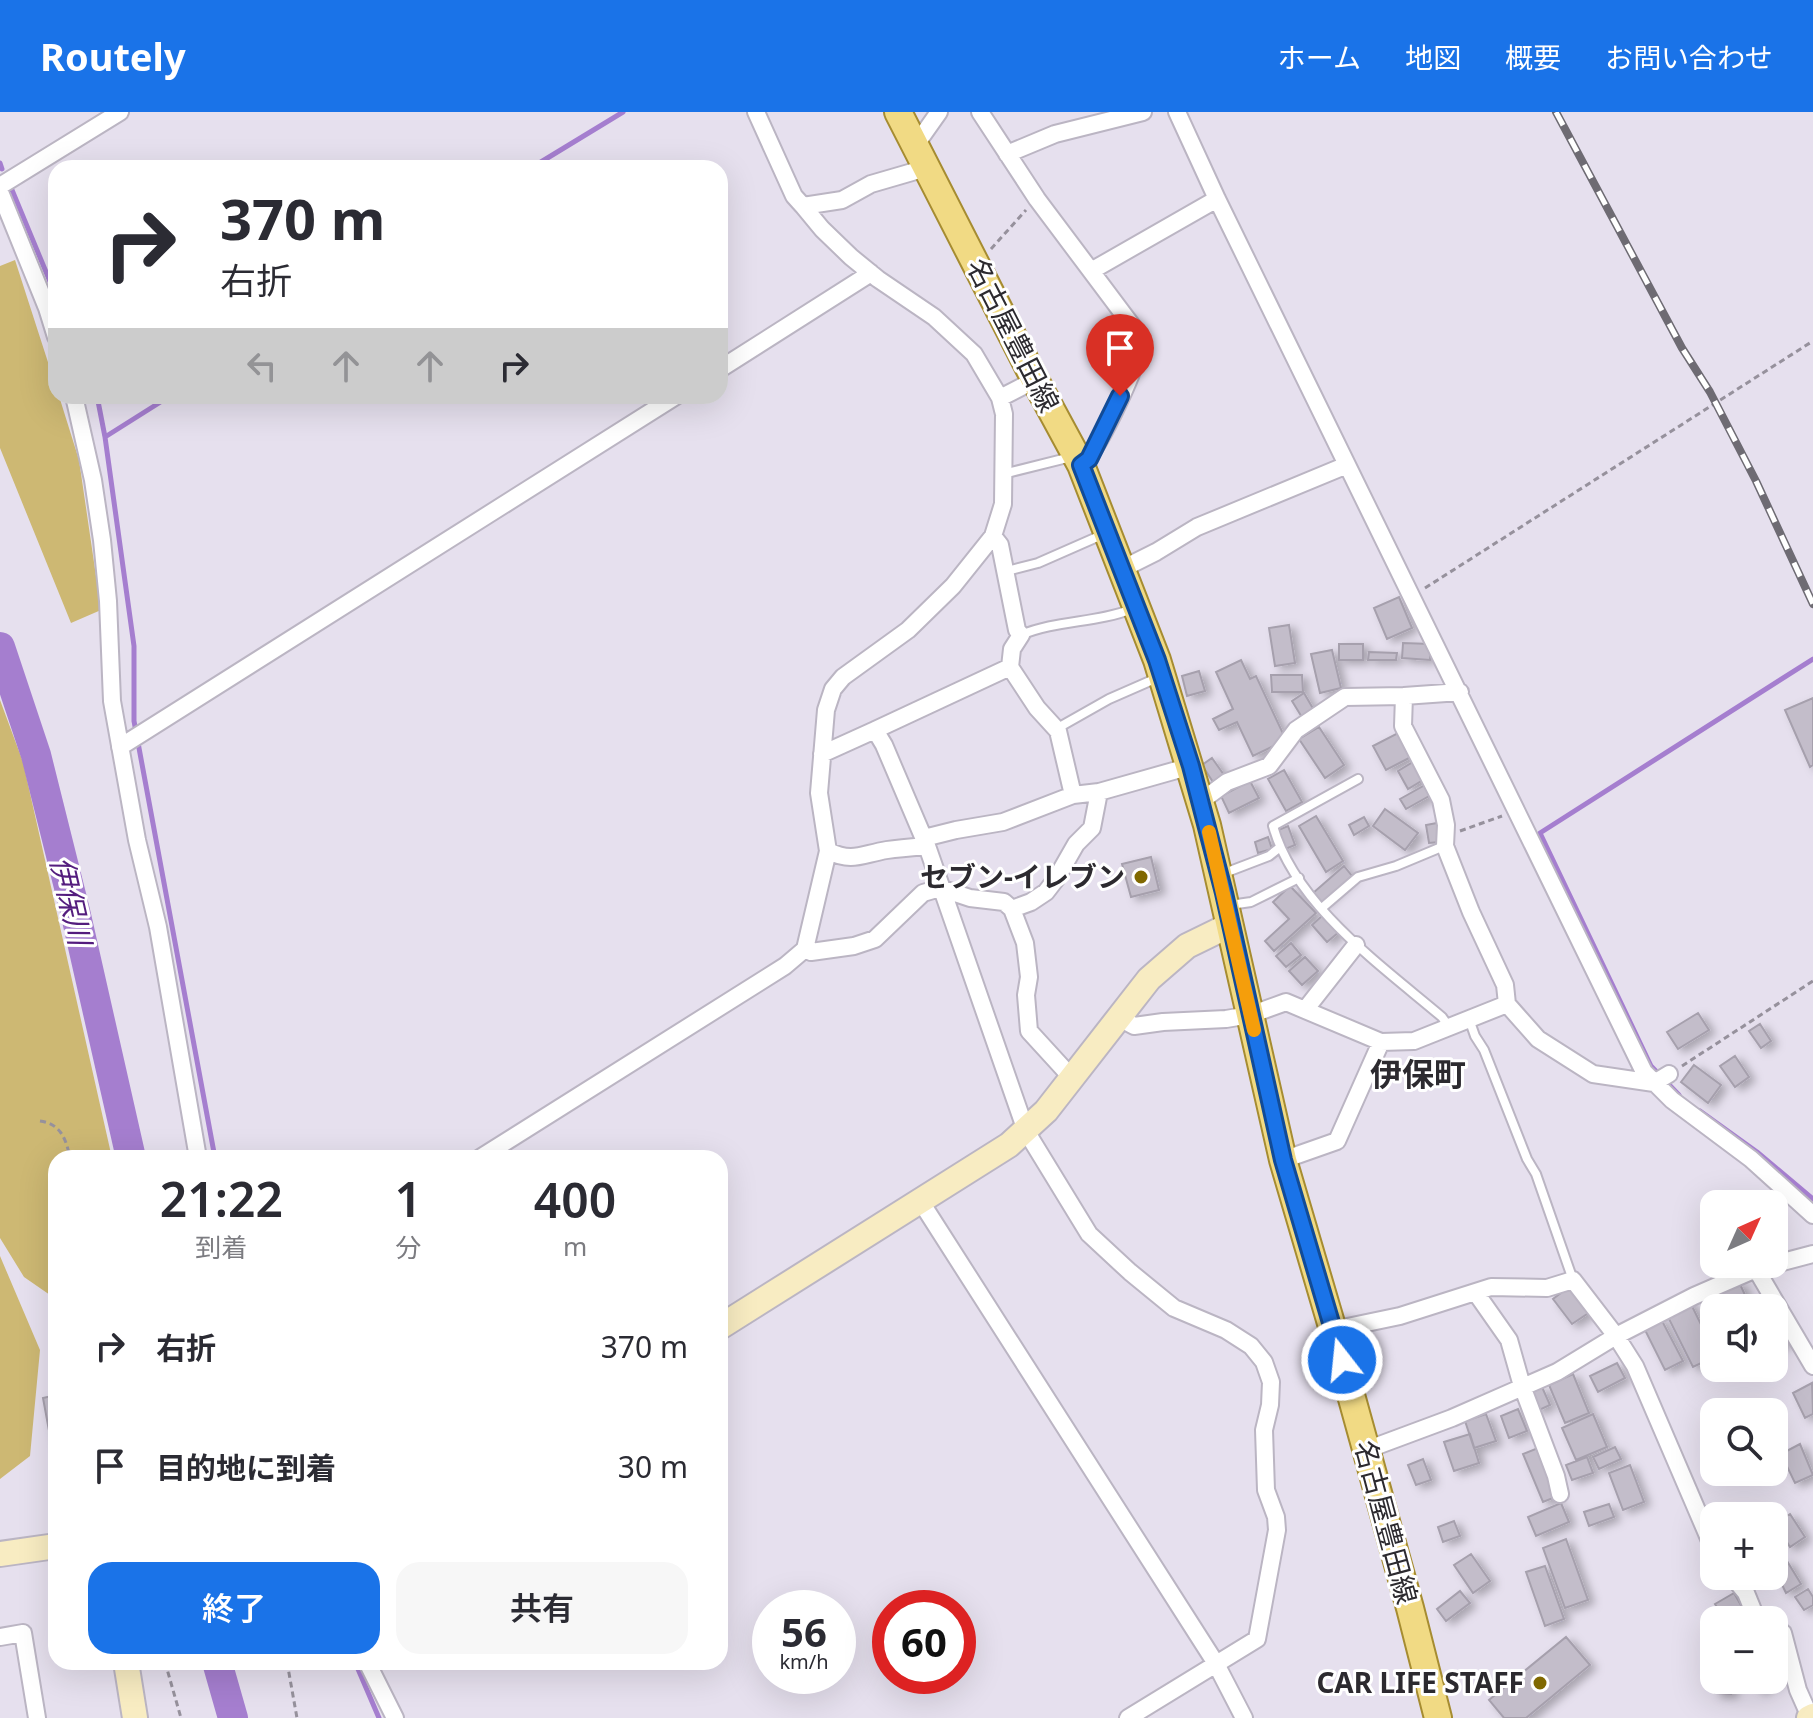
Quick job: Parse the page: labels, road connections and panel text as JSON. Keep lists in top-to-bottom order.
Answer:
{
  "streets": {
    "main road": ["名古屋豊田線"]
  },
  "districts": ["伊保町"],
  "water": ["伊保川"],
  "places": ["セブン-イレブン", "CAR LIFE STAFF"],
  "north": "top right",
  "page": {
    "header": "Routely",
    "nav": [
      "ホーム",
      "地図",
      "概要",
      "お問い合わせ"
    ],
    "turn": ["370 m", "右折"],
    "eta": [
      "21:22",
      "到着",
      "1",
      "分",
      "400",
      "m"
    ],
    "map_buttons": ["+", "−"],
    "list": [
      {
        "name": "右折",
        "value": "370 m"
      },
      {
        "name": "目的地に到着",
        "value": "30 m"
      }
    ],
    "buttons": ["終了", "共有"],
    "speed": "56 km/h",
    "limit": "60"
  }
}
